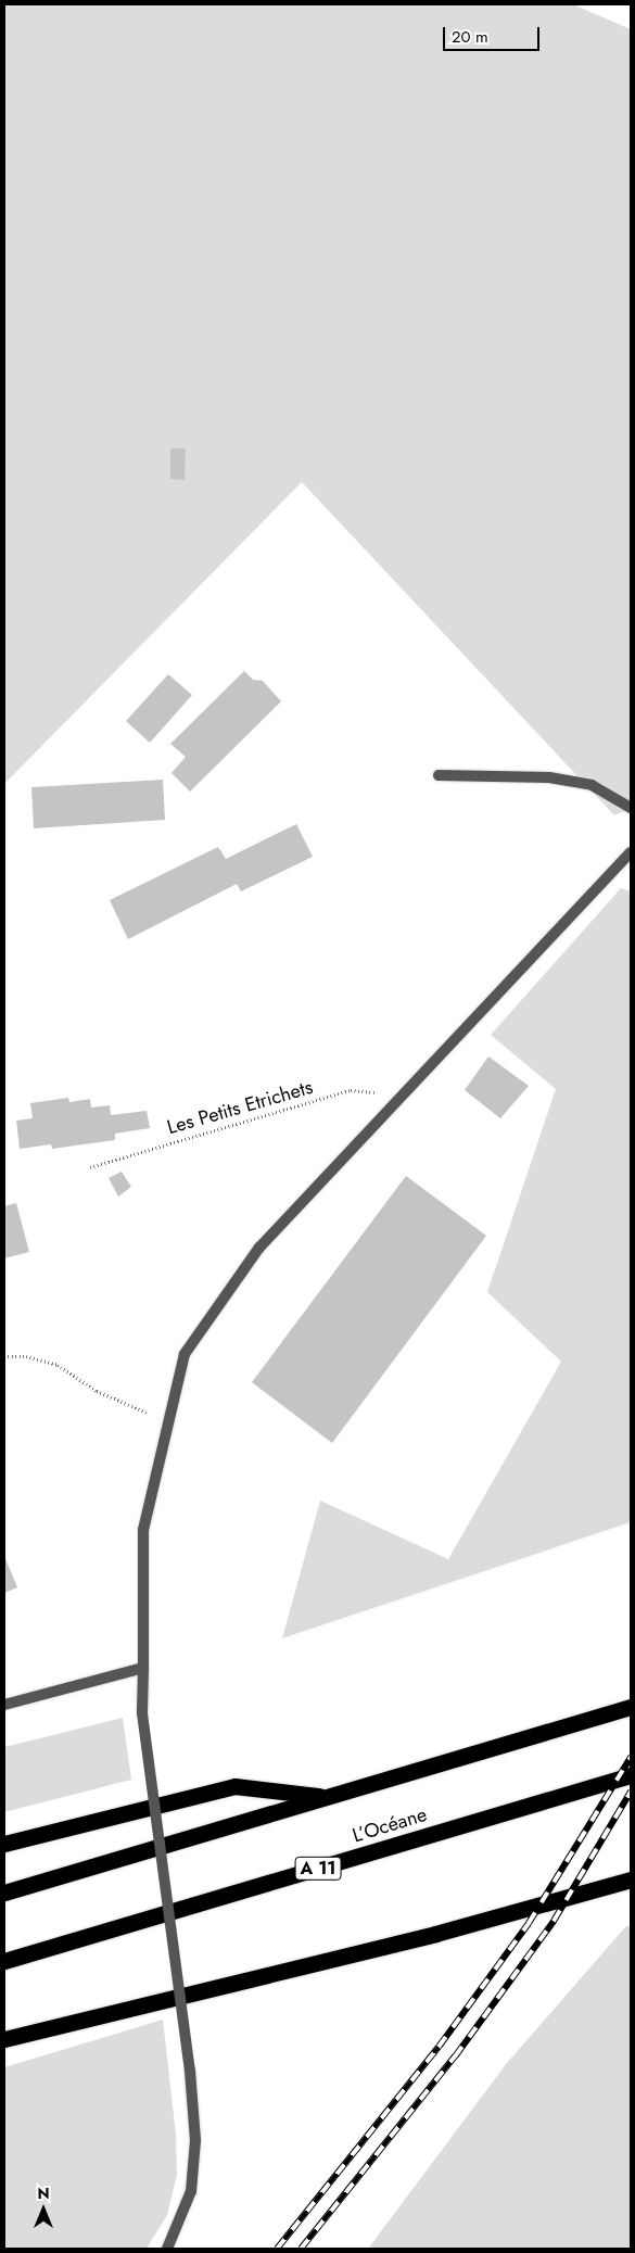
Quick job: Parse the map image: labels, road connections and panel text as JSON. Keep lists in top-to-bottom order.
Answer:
{
  "streets": {
    "highway": ["L’Océane", "A 11"],
    "path": ["Les Petits Etrichets"]
  },
  "scale_bar": "20 m",
  "north": "top"
}
